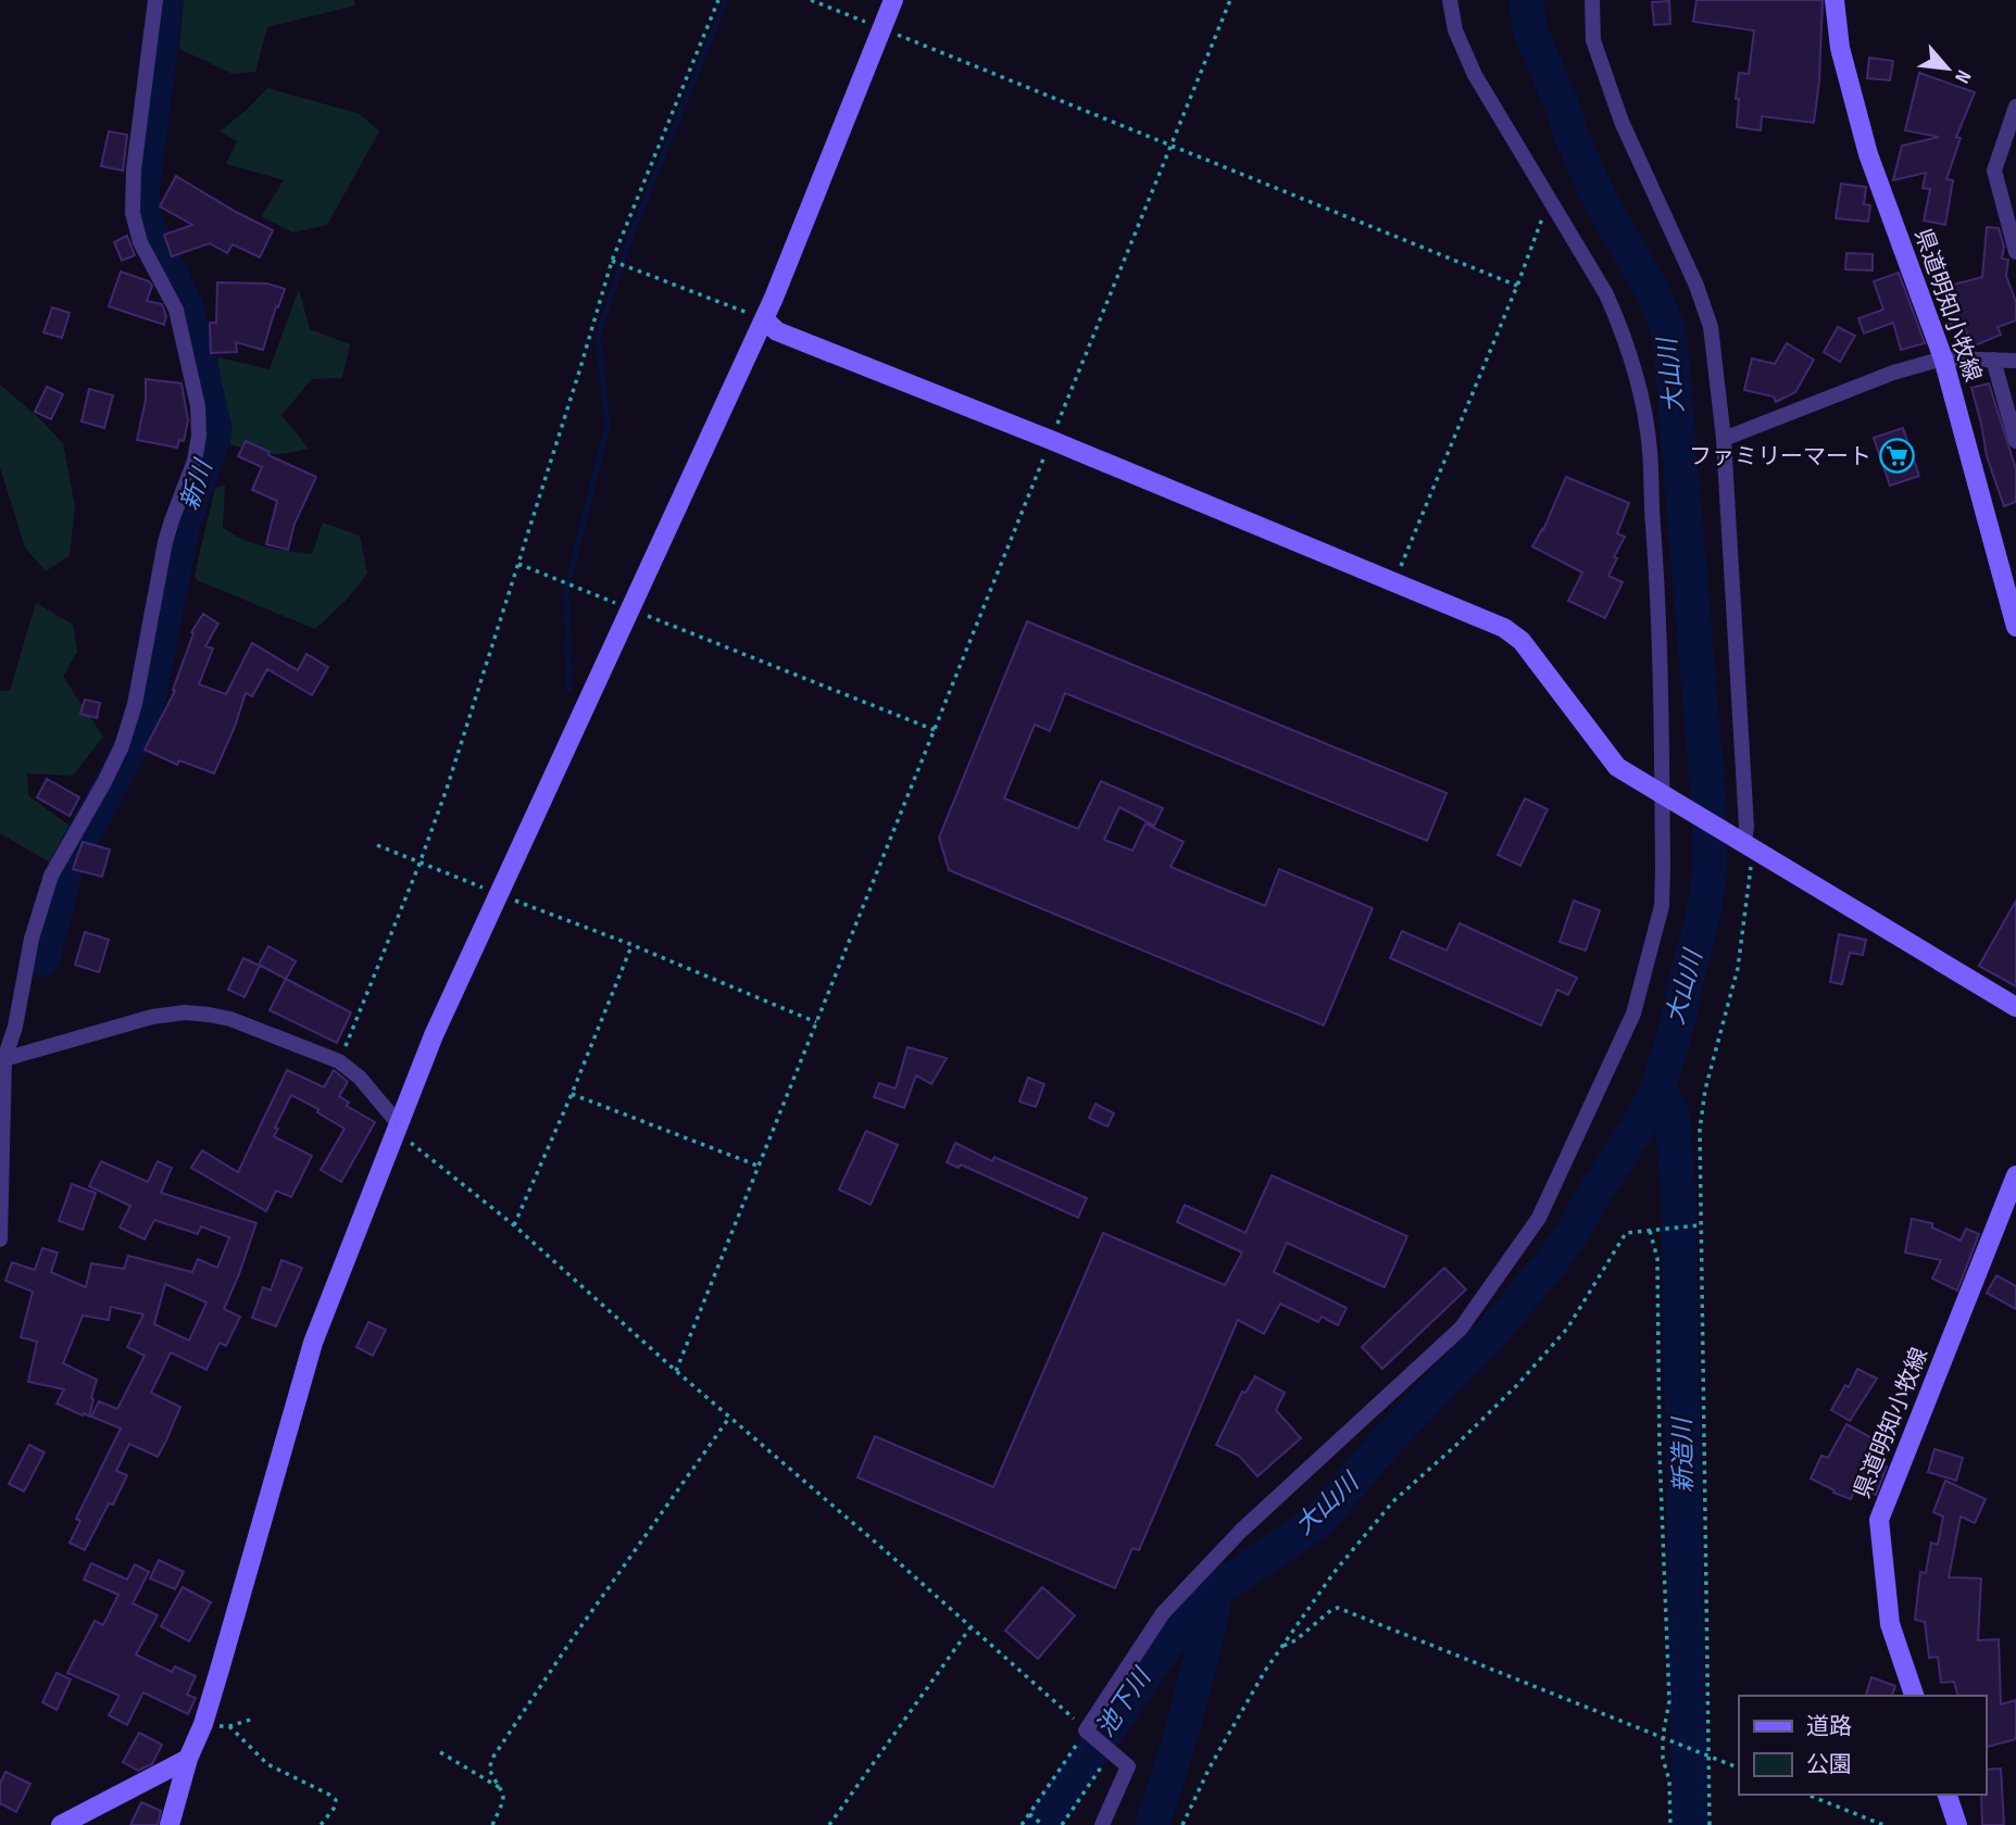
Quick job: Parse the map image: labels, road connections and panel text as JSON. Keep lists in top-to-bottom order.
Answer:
{
  "streets": {
    "street": ["県道明知小牧線"]
  },
  "water": [
    "大山川",
    "新川",
    "新造川",
    "池下川"
  ],
  "places": {
    "supermarket": ["ファミリーマート"]
  },
  "legend": ["道路", "公園"],
  "north": "bottom right"
}
